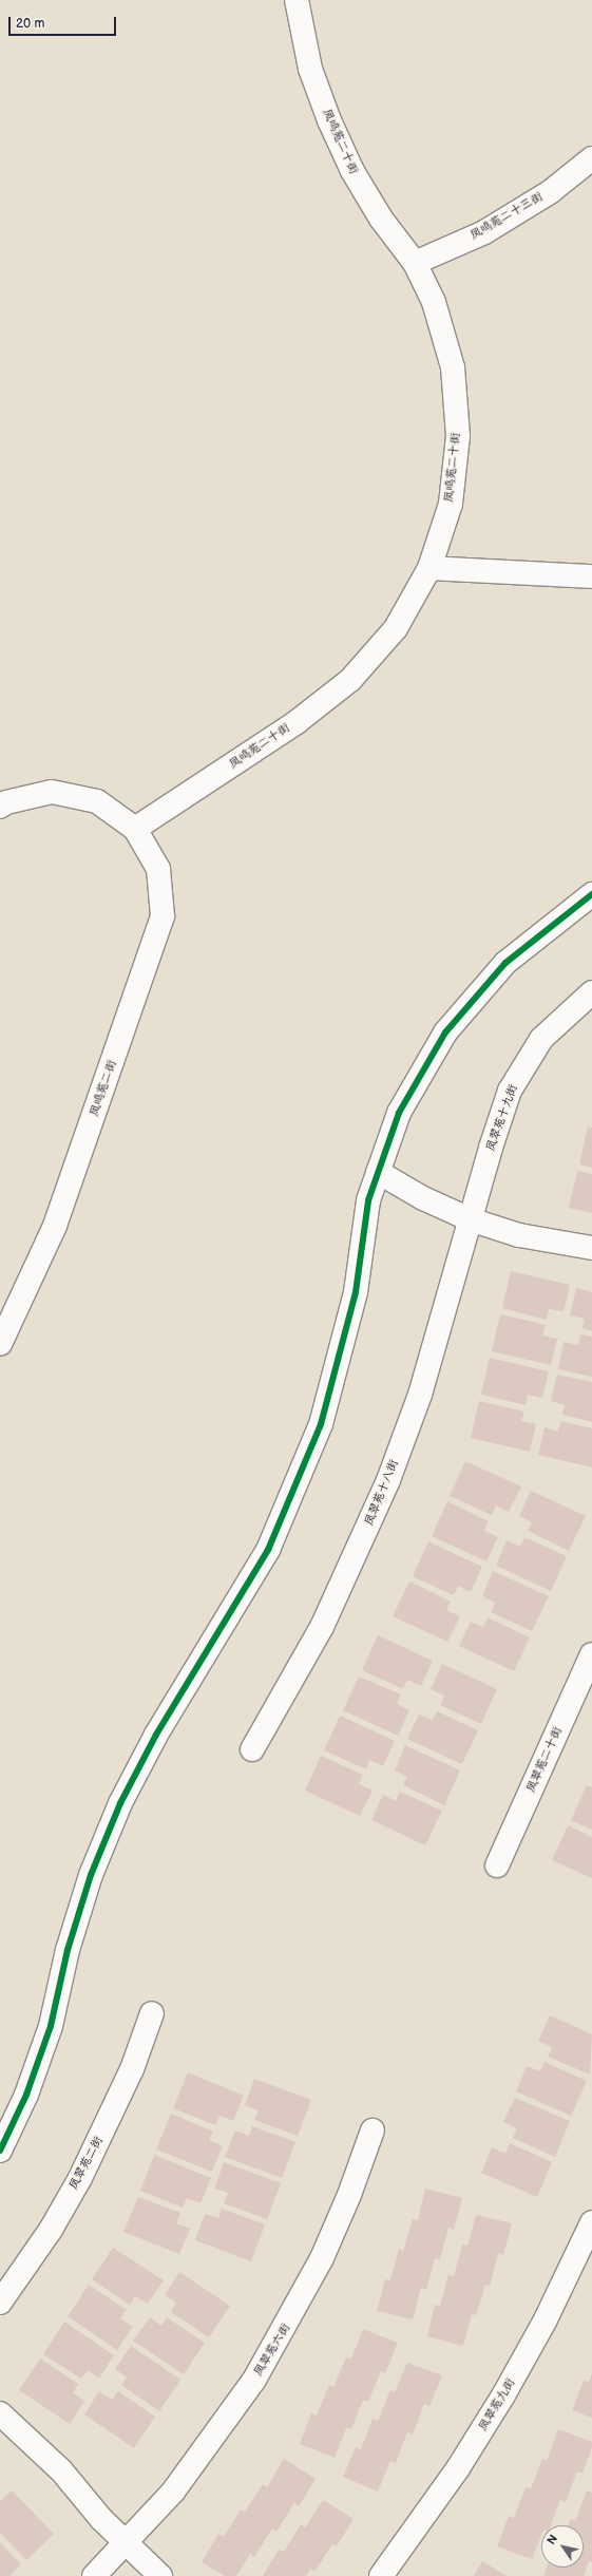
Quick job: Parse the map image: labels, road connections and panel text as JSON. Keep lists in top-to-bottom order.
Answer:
{
  "streets": {
    "street": [
      "凤鸣苑二十街",
      "凤鸣苑二十三街",
      "凤鸣苑二街",
      "凤翠苑十九街",
      "凤翠苑十八街",
      "凤翠苑二十街",
      "凤翠苑二街",
      "凤翠苑六街",
      "凤翠苑九街"
    ]
  },
  "crossings": [
    ["凤鸣苑二十街", "凤鸣苑二十三街"],
    ["凤鸣苑二十街", "凤鸣苑二街"],
    ["凤翠苑十九街", "凤翠苑十八街"]
  ],
  "scale_bar": "20 m",
  "north": "top left"
}
